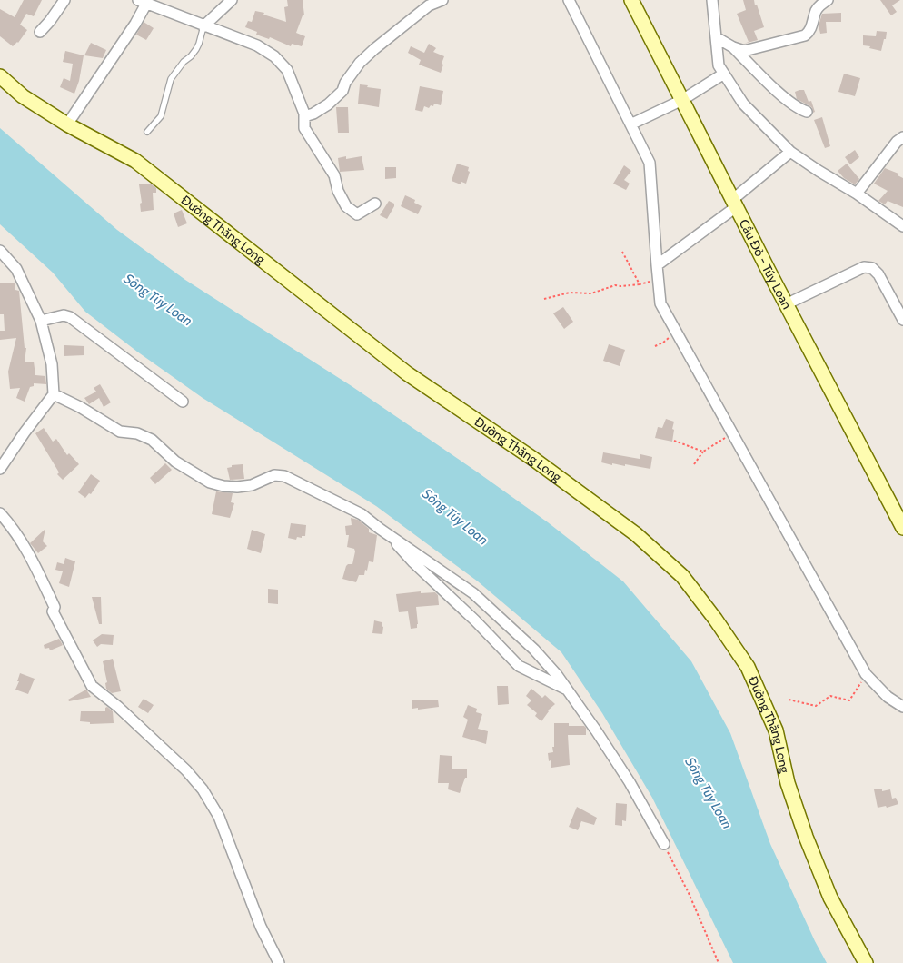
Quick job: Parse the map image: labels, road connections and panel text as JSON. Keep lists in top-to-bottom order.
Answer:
{
  "streets": {
    "street": ["Đường Thăng Long", "Cầu Đỏ - Túy Loan"]
  },
  "water": ["Sông Túy Loan"]
}
